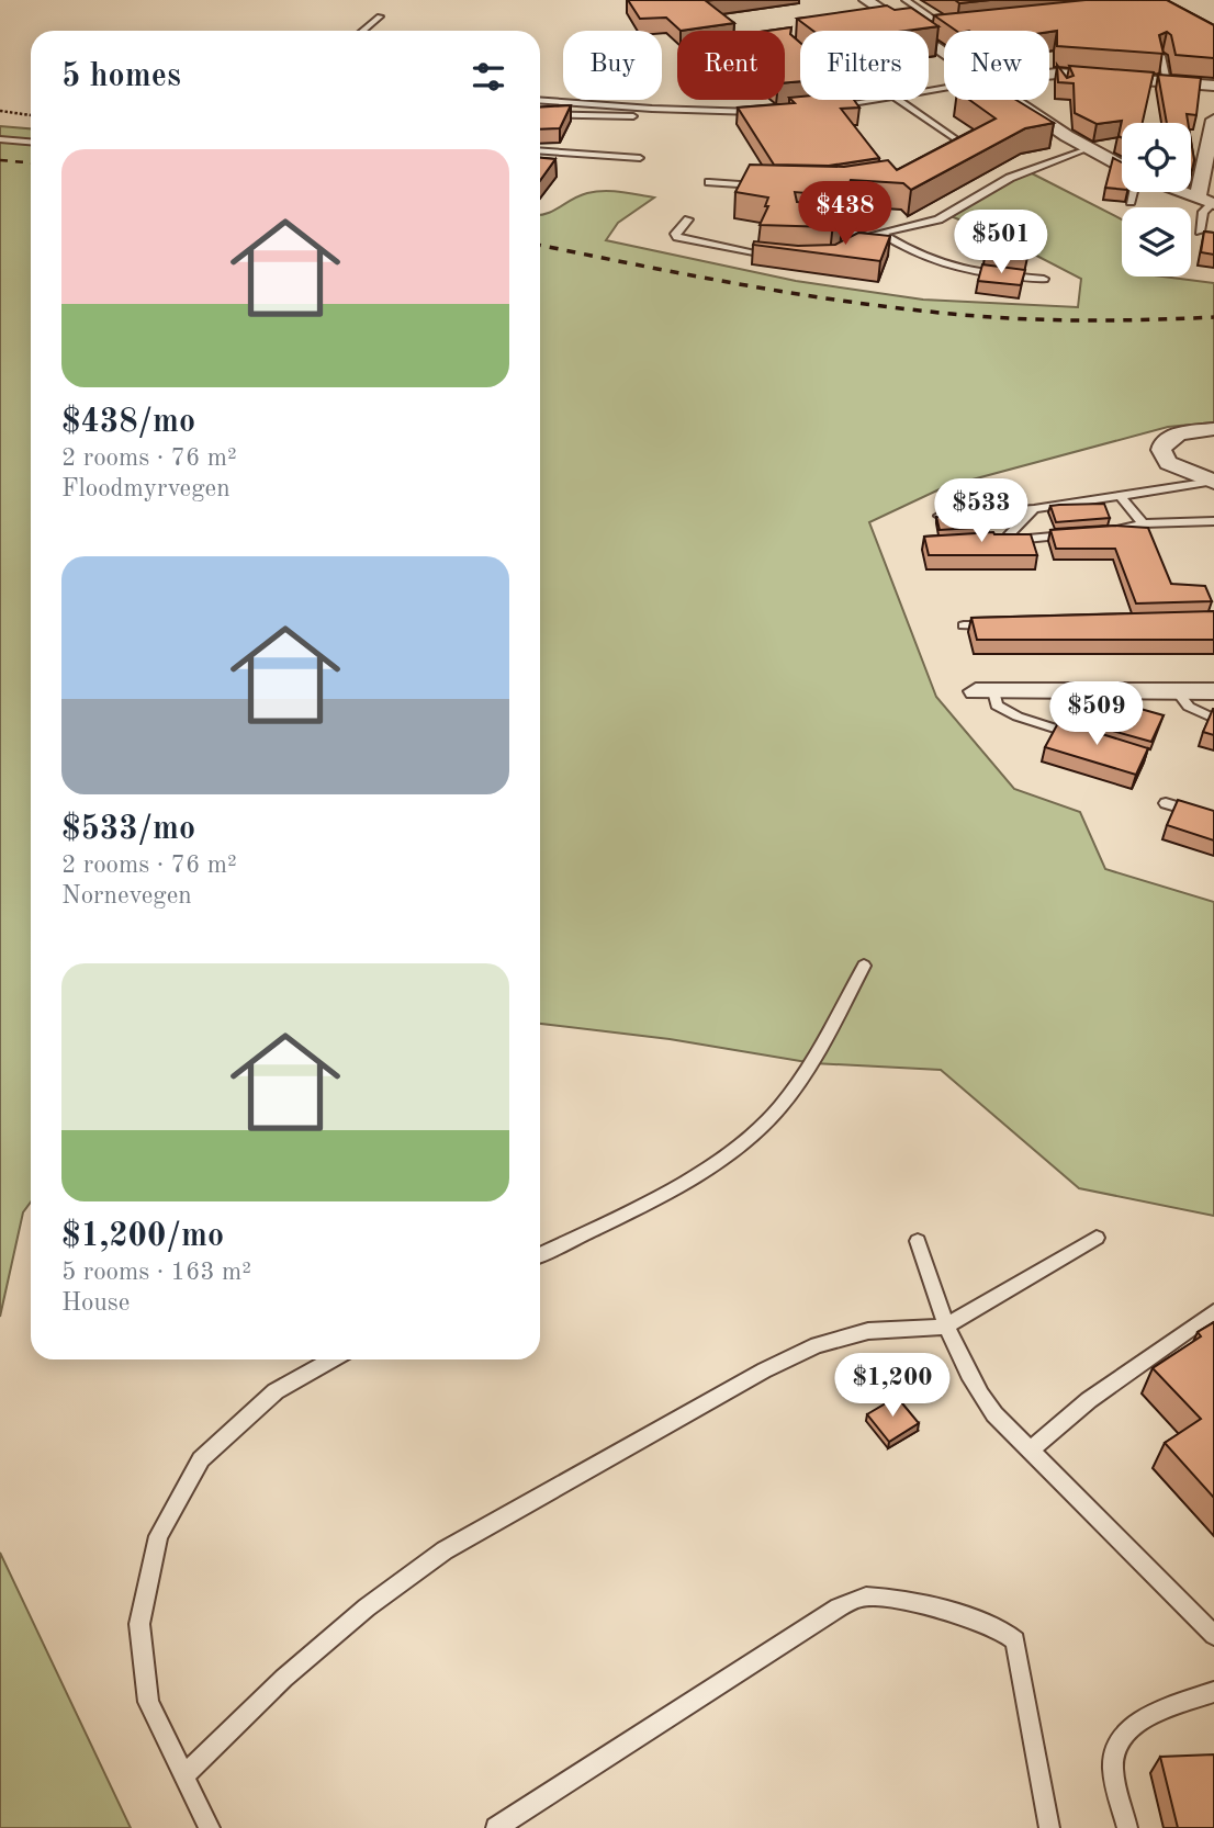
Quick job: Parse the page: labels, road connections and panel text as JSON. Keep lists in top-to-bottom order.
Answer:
{
  "page": {
    "chip": [
      "Buy",
      "Rent",
      "Filters",
      "New"
    ],
    "heading": "5 homes",
    "list": [
      {
        "name": "$438/mo",
        "note": "2 rooms · 76 m² · Floodmyrvegen"
      },
      {
        "name": "$533/mo",
        "note": "2 rooms · 76 m² · Nornevegen"
      },
      {
        "name": "$1,200/mo",
        "note": "5 rooms · 163 m² · House"
      }
    ],
    "price": [
      "$438",
      "$501",
      "$533",
      "$509",
      "$1,200"
    ]
  }
}
